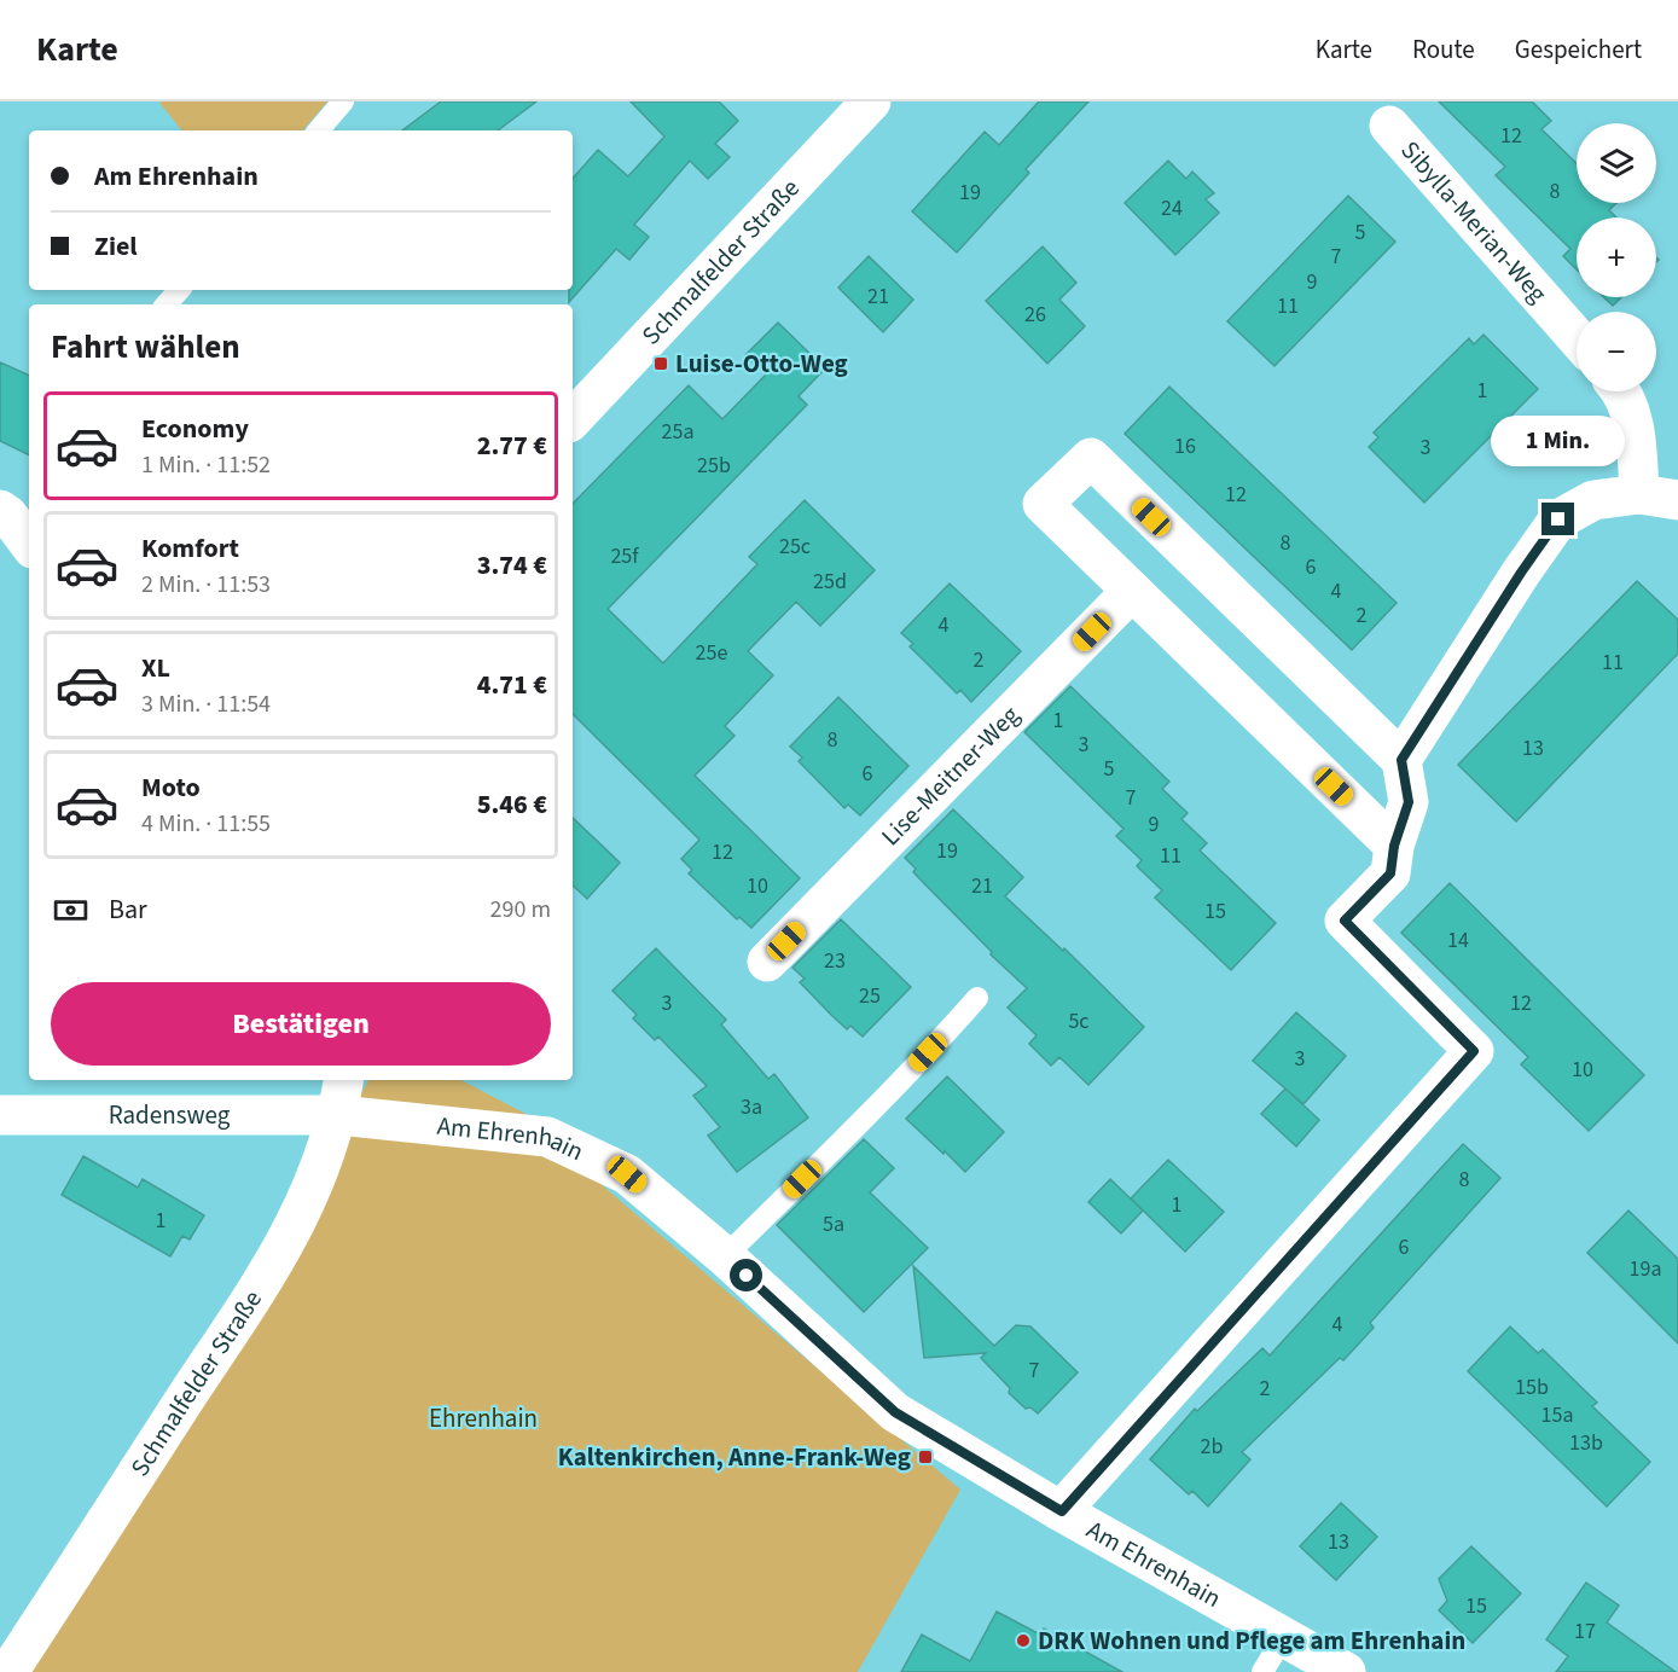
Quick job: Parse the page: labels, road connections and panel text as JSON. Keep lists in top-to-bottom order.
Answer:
{
  "streets": {
    "street": [
      "Sibylla-Merian-Weg",
      "Schmalfelder Straße",
      "Lise-Meitner-Weg",
      "Radensweg",
      "Am Ehrenhain"
    ]
  },
  "crossings": [
    ["Schmalfelder Straße", "Radensweg"],
    ["Schmalfelder Straße", "Am Ehrenhain"],
    ["Radensweg", "Am Ehrenhain"]
  ],
  "parks": ["Ehrenhain"],
  "places": {
    "transit": ["Luise-Otto-Weg", "Kaltenkirchen, Anne-Frank-Weg"],
    "other": ["DRK Wohnen und Pflege am Ehrenhain"]
  },
  "house_numbers": [
    "12",
    "8",
    "19",
    "24",
    "5",
    "7",
    "9",
    "21",
    "11",
    "26",
    "1",
    "25a",
    "16",
    "3",
    "25b",
    "12",
    "8",
    "25c",
    "25f",
    "6",
    "25d",
    "4",
    "2",
    "4",
    "25e",
    "2",
    "11",
    "1",
    "8",
    "3",
    "13",
    "5",
    "6",
    "7",
    "9",
    "19",
    "12",
    "11",
    "10",
    "21",
    "15",
    "14",
    "23",
    "25",
    "3",
    "12",
    "5c",
    "3",
    "10",
    "3a",
    "8",
    "1",
    "1",
    "5a",
    "6",
    "19a",
    "4",
    "7",
    "15b",
    "2",
    "15a",
    "13b",
    "2b",
    "13",
    "15",
    "17"
  ],
  "page": {
    "header": "Karte",
    "nav": ["Karte", "Route", "Gespeichert"],
    "map_buttons": ["+", "−"],
    "banner": ["Am Ehrenhain", "Ziel"],
    "heading": "Fahrt wählen",
    "list": [
      {
        "name": "Economy",
        "note": "1 Min. · 11:52",
        "value": "2.77 €"
      },
      {
        "name": "Komfort",
        "note": "2 Min. · 11:53",
        "value": "3.74 €"
      },
      {
        "name": "XL",
        "note": "3 Min. · 11:54",
        "value": "4.71 €"
      },
      {
        "name": "Moto",
        "note": "4 Min. · 11:55",
        "value": "5.46 €"
      }
    ],
    "bubble": "1 Min.",
    "pay": ["Bar", "290 m"],
    "buttons": "Bestätigen"
  }
}
